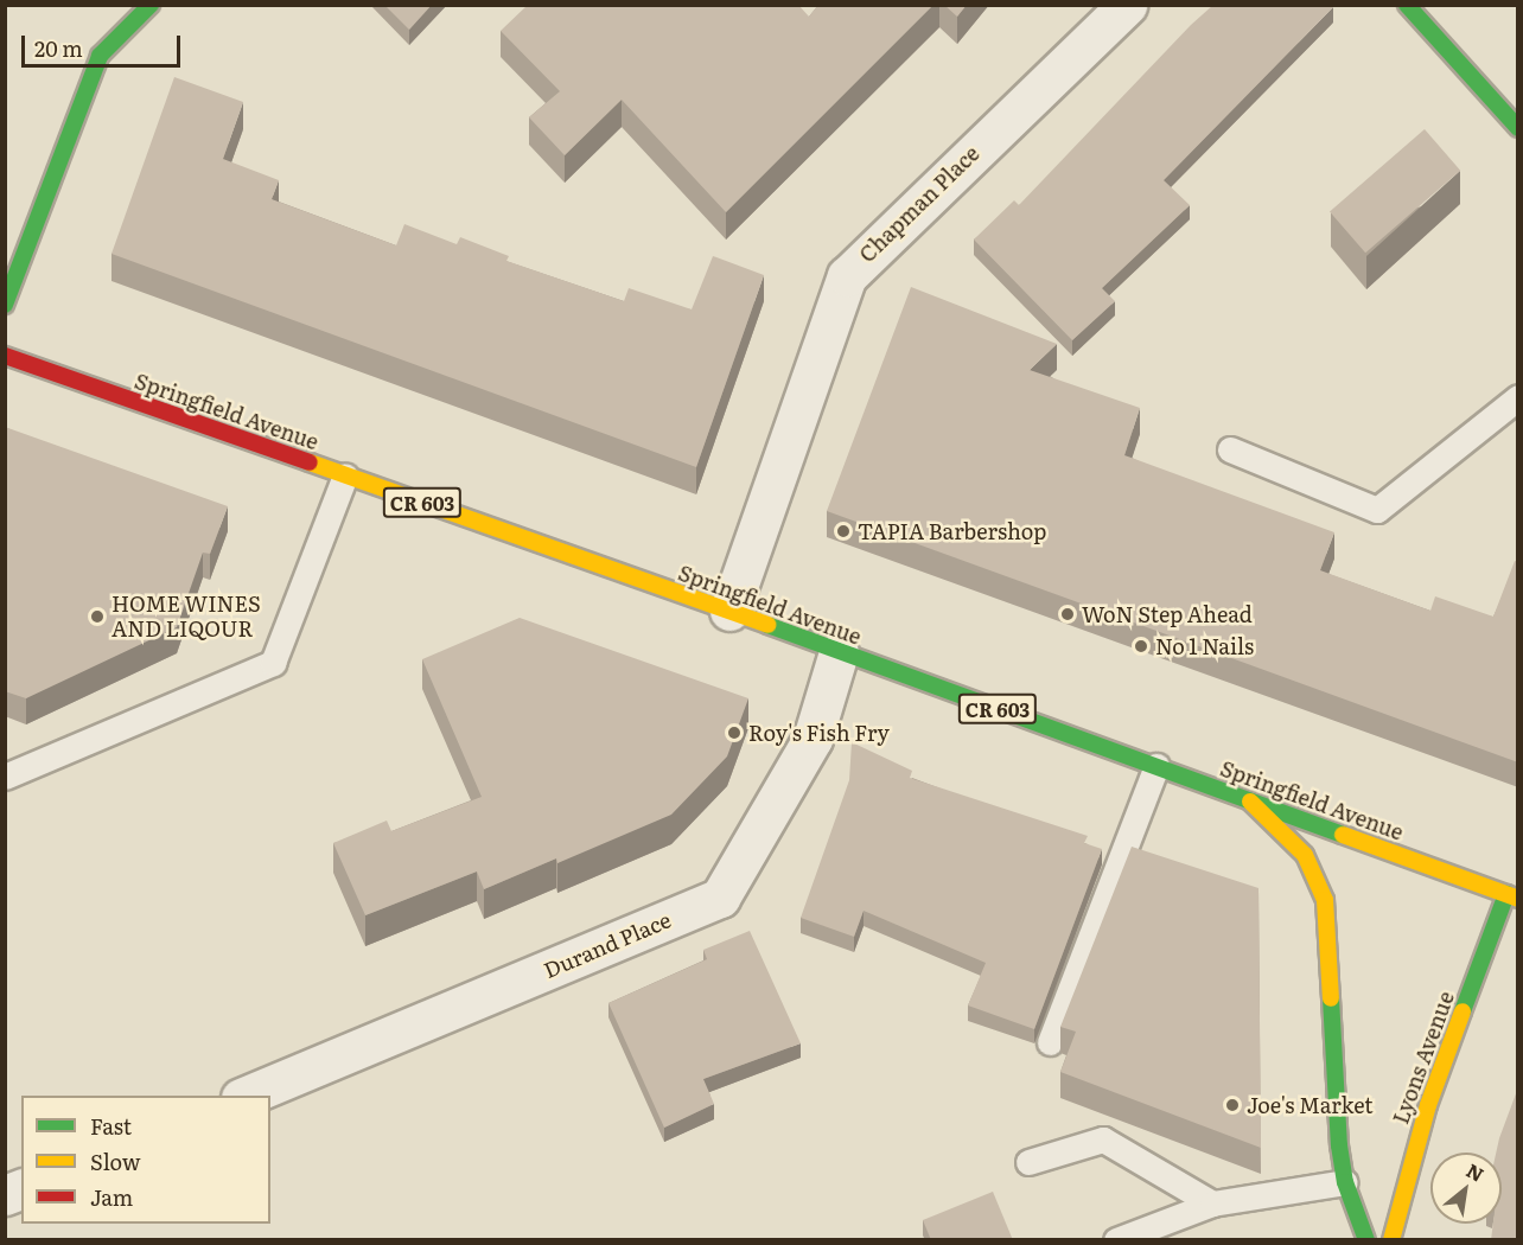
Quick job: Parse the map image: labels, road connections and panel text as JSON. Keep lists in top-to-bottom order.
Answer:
{
  "streets": {
    "main road": ["Springfield Avenue", "CR 603", "Lyons Avenue"],
    "street": ["Chapman Place", "Durand Place"]
  },
  "crossings": [
    ["Chapman Place", "Springfield Avenue"],
    ["Springfield Avenue", "Durand Place"],
    ["Springfield Avenue", "Lyons Avenue"]
  ],
  "places": [
    "TAPIA Barbershop",
    "WoN Step Ahead",
    "HOME WINES AND LIQOUR",
    "No 1 Nails",
    "Roy's Fish Fry",
    "Joe's Market"
  ],
  "legend": ["Fast", "Slow", "Jam"],
  "scale_bar": "20 m",
  "north": "top right"
}
